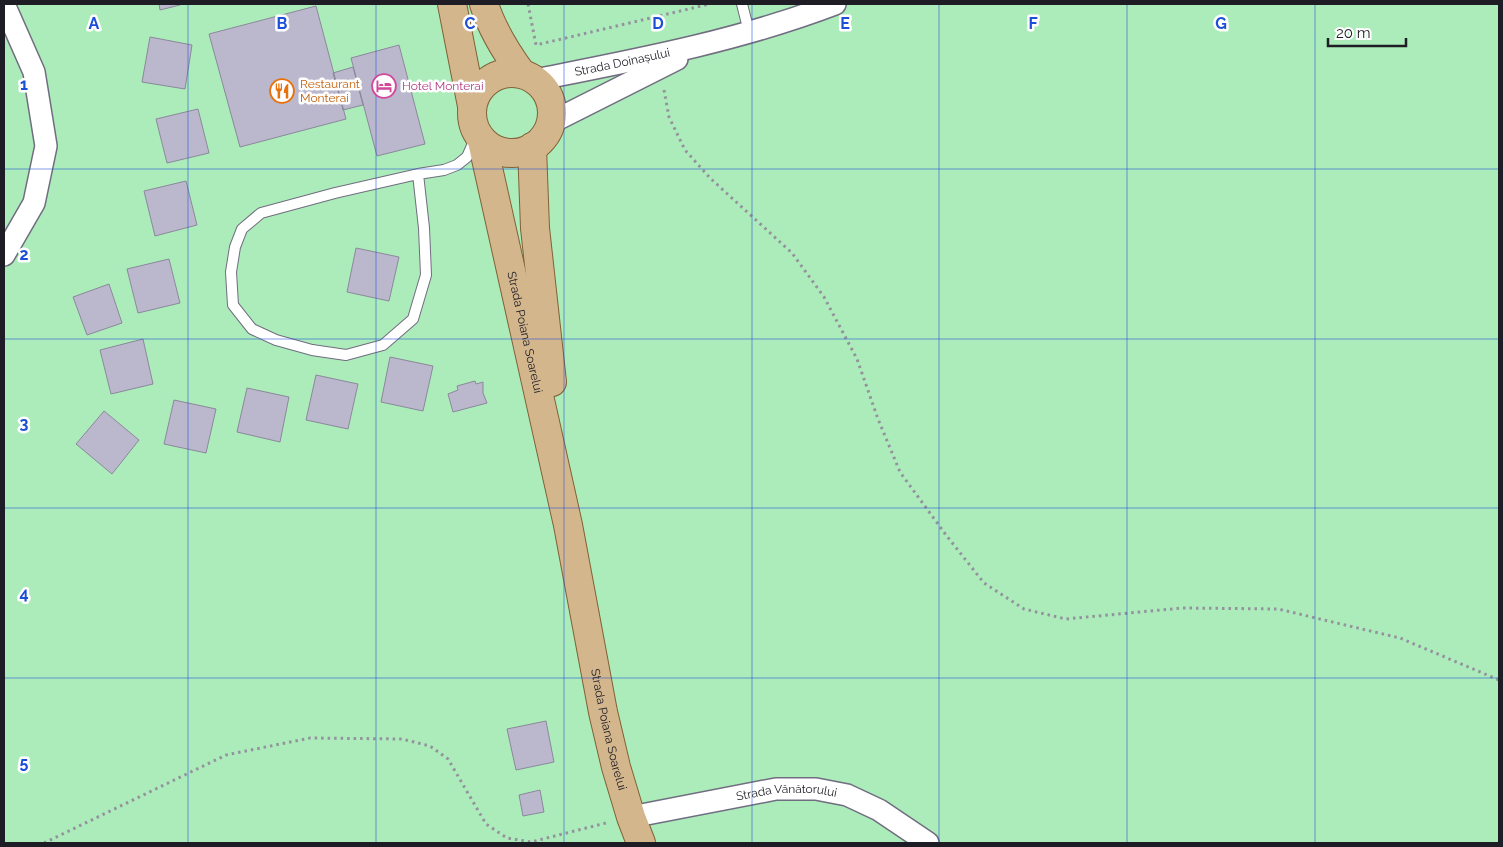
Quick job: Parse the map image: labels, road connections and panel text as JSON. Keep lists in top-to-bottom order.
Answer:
{
  "streets": {
    "main road": ["Strada Poiana Soarelui"],
    "street": ["Strada Doinașului", "Strada Vânătorului"]
  },
  "crossings": [
    ["Strada Doinașului", "Strada Poiana Soarelui"],
    ["Strada Poiana Soarelui", "Strada Vânătorului"]
  ],
  "places": {
    "hotel": ["Hotel Monterai"],
    "restaurant": ["Restaurant Monterai"]
  },
  "scale_bar": "20 m",
  "grid": {
    "columns": [
      "A",
      "B",
      "C",
      "D",
      "E",
      "F",
      "G"
    ],
    "rows": [
      "1",
      "2",
      "3",
      "4",
      "5"
    ]
  }
}
